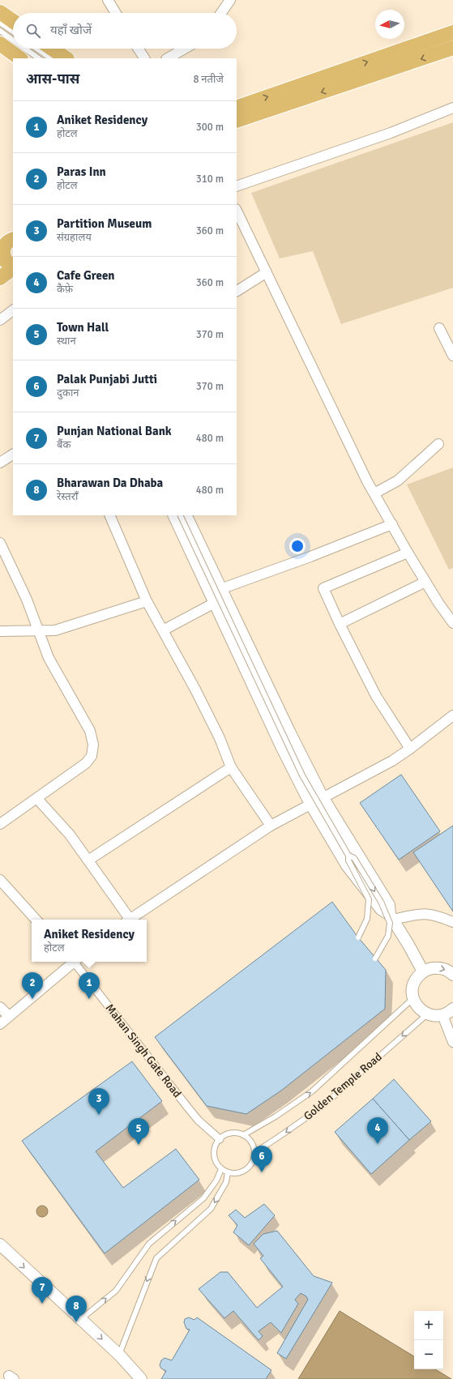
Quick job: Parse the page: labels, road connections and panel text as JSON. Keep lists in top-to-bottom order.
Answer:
{
  "streets": {
    "street": ["Mahan Singh Gate Road"],
    "lane": ["Golden Temple Road"]
  },
  "crossings": [
    ["Mahan Singh Gate Road", "Golden Temple Road"]
  ],
  "north": "left",
  "page": {
    "search": "यहाँ खोजें",
    "heading": ["आस-पास", "8 नतीजे"],
    "list": [
      {
        "mark": "1",
        "name": "Aniket Residency",
        "note": "होटल",
        "value": "300 m"
      },
      {
        "mark": "2",
        "name": "Paras Inn",
        "note": "होटल",
        "value": "310 m"
      },
      {
        "mark": "3",
        "name": "Partition Museum",
        "note": "संग्रहालय",
        "value": "360 m"
      },
      {
        "mark": "4",
        "name": "Cafe Green",
        "note": "कैफ़े",
        "value": "360 m"
      },
      {
        "mark": "5",
        "name": "Town Hall",
        "note": "स्थान",
        "value": "370 m"
      },
      {
        "mark": "6",
        "name": "Palak Punjabi Jutti",
        "note": "दुकान",
        "value": "370 m"
      },
      {
        "mark": "7",
        "name": "Punjan National Bank",
        "note": "बैंक",
        "value": "480 m"
      },
      {
        "mark": "8",
        "name": "Bharawan Da Dhaba",
        "note": "रेस्तराँ",
        "value": "480 m"
      }
    ],
    "popup": ["Aniket Residency", "होटल"],
    "pins": [
      "1",
      "2",
      "3",
      "4",
      "5",
      "6",
      "7",
      "8"
    ],
    "map_buttons": ["+", "−"]
  }
}
